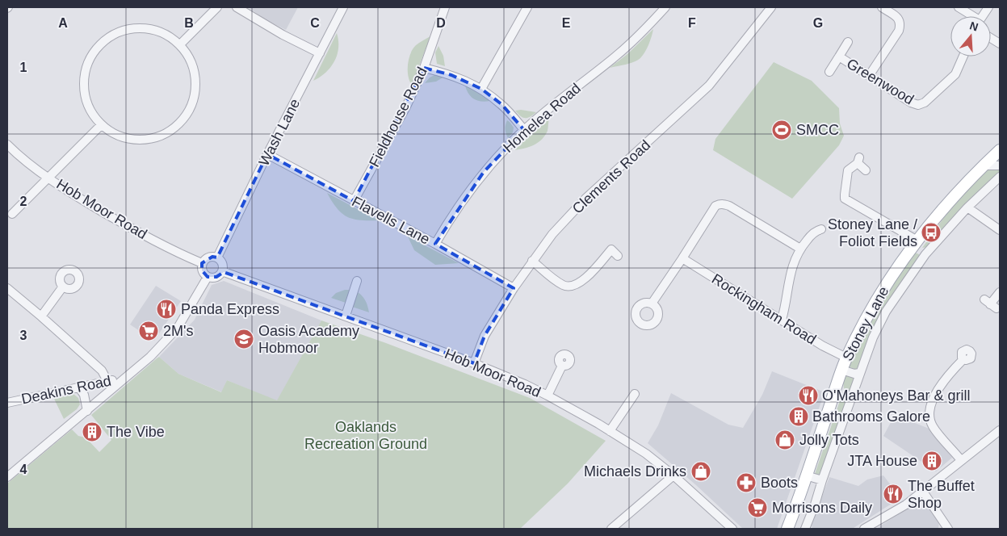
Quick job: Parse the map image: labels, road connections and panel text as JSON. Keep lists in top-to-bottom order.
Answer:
{
  "streets": {
    "main road": ["Stoney Lane"],
    "street": [
      "Greenwood",
      "Fieldhouse Road",
      "Homelea Road",
      "Wash Lane",
      "Clements Road",
      "Hob Moor Road",
      "Flavells Lane",
      "Rockingham Road",
      "Deakins Road"
    ]
  },
  "crossings": [
    ["Fieldhouse Road", "Flavells Lane"],
    ["Homelea Road", "Flavells Lane"],
    ["Wash Lane", "Hob Moor Road"],
    ["Wash Lane", "Flavells Lane"],
    ["Clements Road", "Hob Moor Road"],
    ["Clements Road", "Flavells Lane"],
    ["Rockingham Road", "Stoney Lane"]
  ],
  "parks": ["Oaklands Recreation Ground"],
  "places": {
    "sports": ["SMCC"],
    "bus stop": ["Stoney Lane / Foliot Fields"],
    "restaurant": ["Panda Express", "O'Mahoneys Bar & grill", "The Buffet Shop"],
    "supermarket": ["2M's", "Morrisons Daily"],
    "school or university": ["Oasis Academy Hobmoor"],
    "building": ["Bathrooms Galore", "The Vibe", "JTA House"],
    "shop": ["Jolly Tots", "Michaels Drinks"],
    "pharmacy": ["Boots"]
  },
  "north": "top",
  "grid": {
    "columns": [
      "A",
      "B",
      "C",
      "D",
      "E",
      "F",
      "G"
    ],
    "rows": [
      "1",
      "2",
      "3",
      "4"
    ]
  }
}
